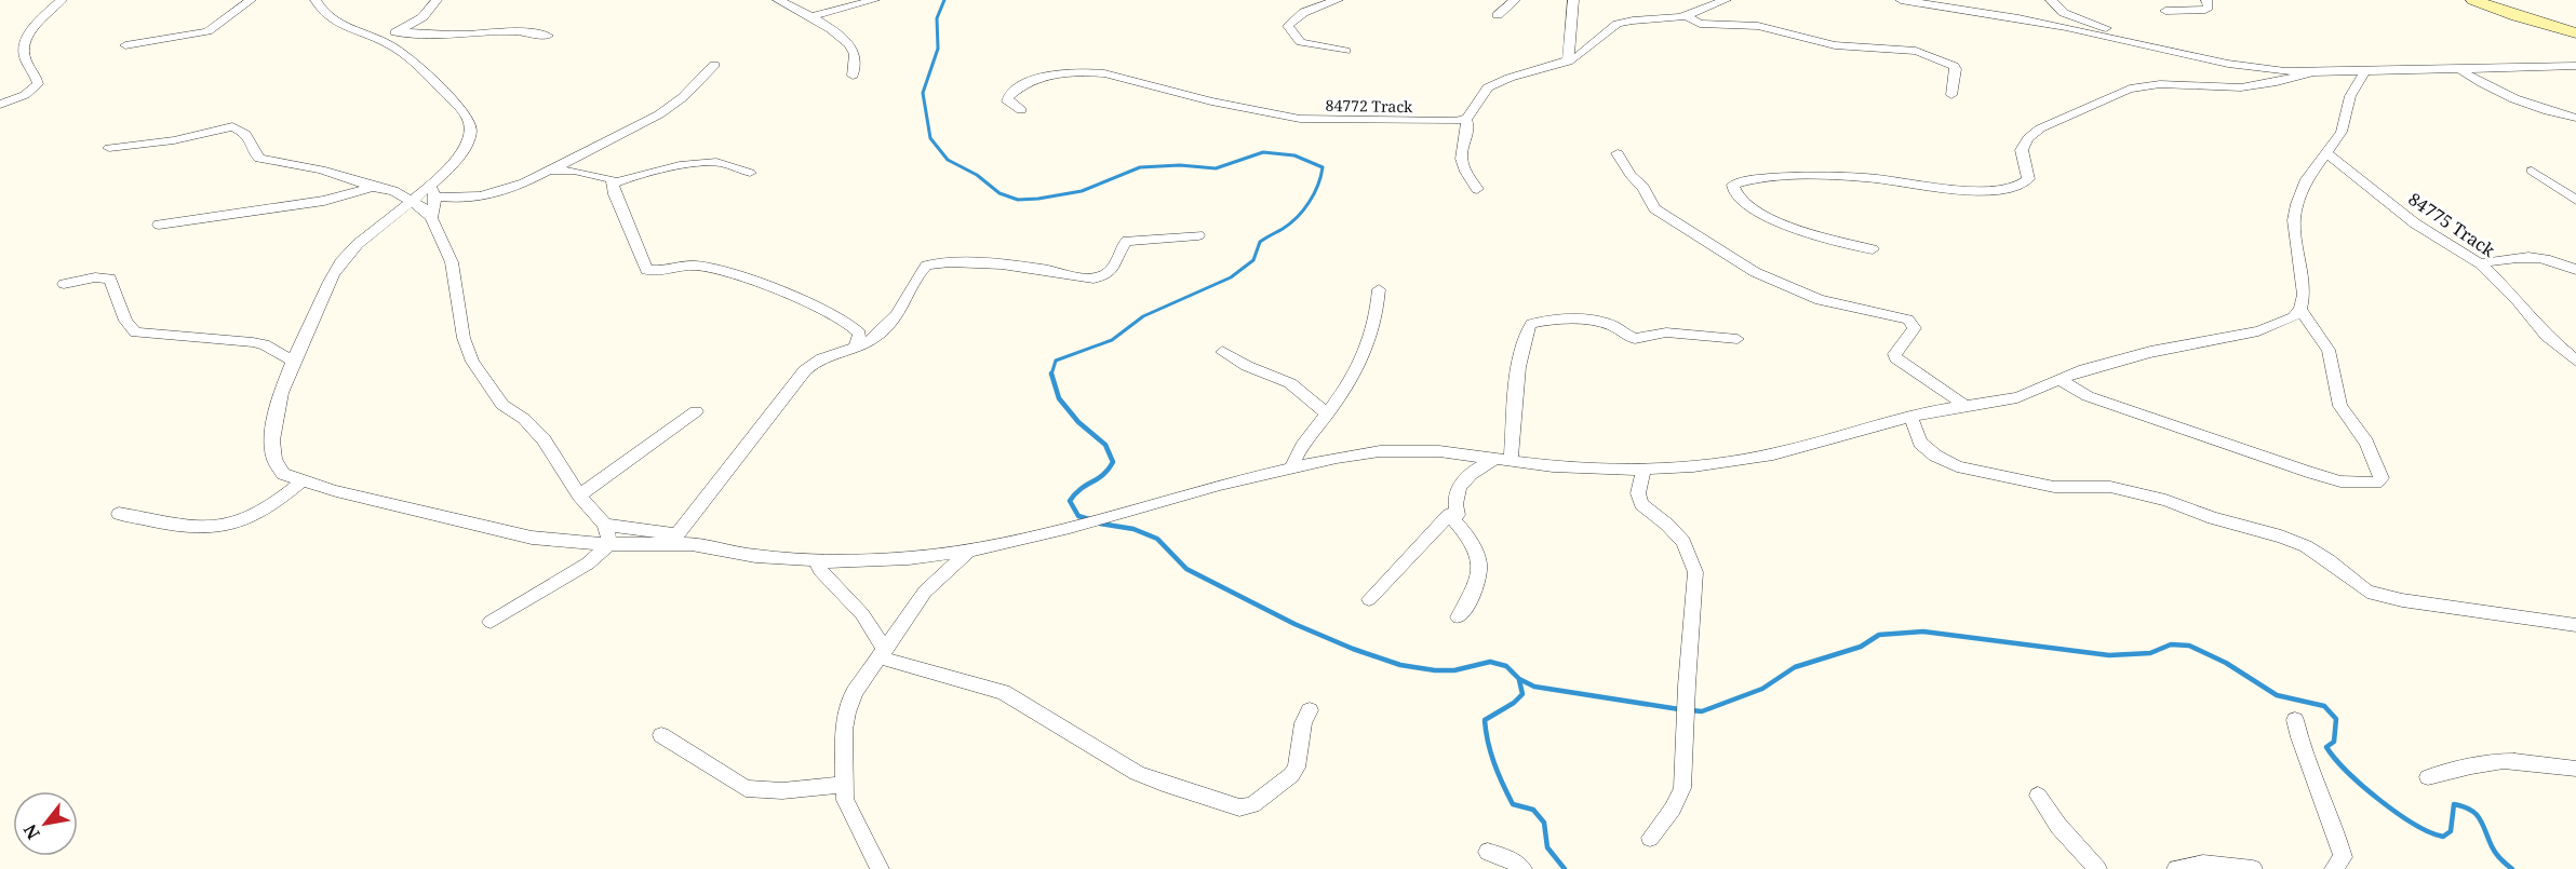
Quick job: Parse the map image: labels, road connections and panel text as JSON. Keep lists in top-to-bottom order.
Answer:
{
  "streets": {
    "street": ["84772 Track", "84775 Track"]
  },
  "north": "bottom left"
}
